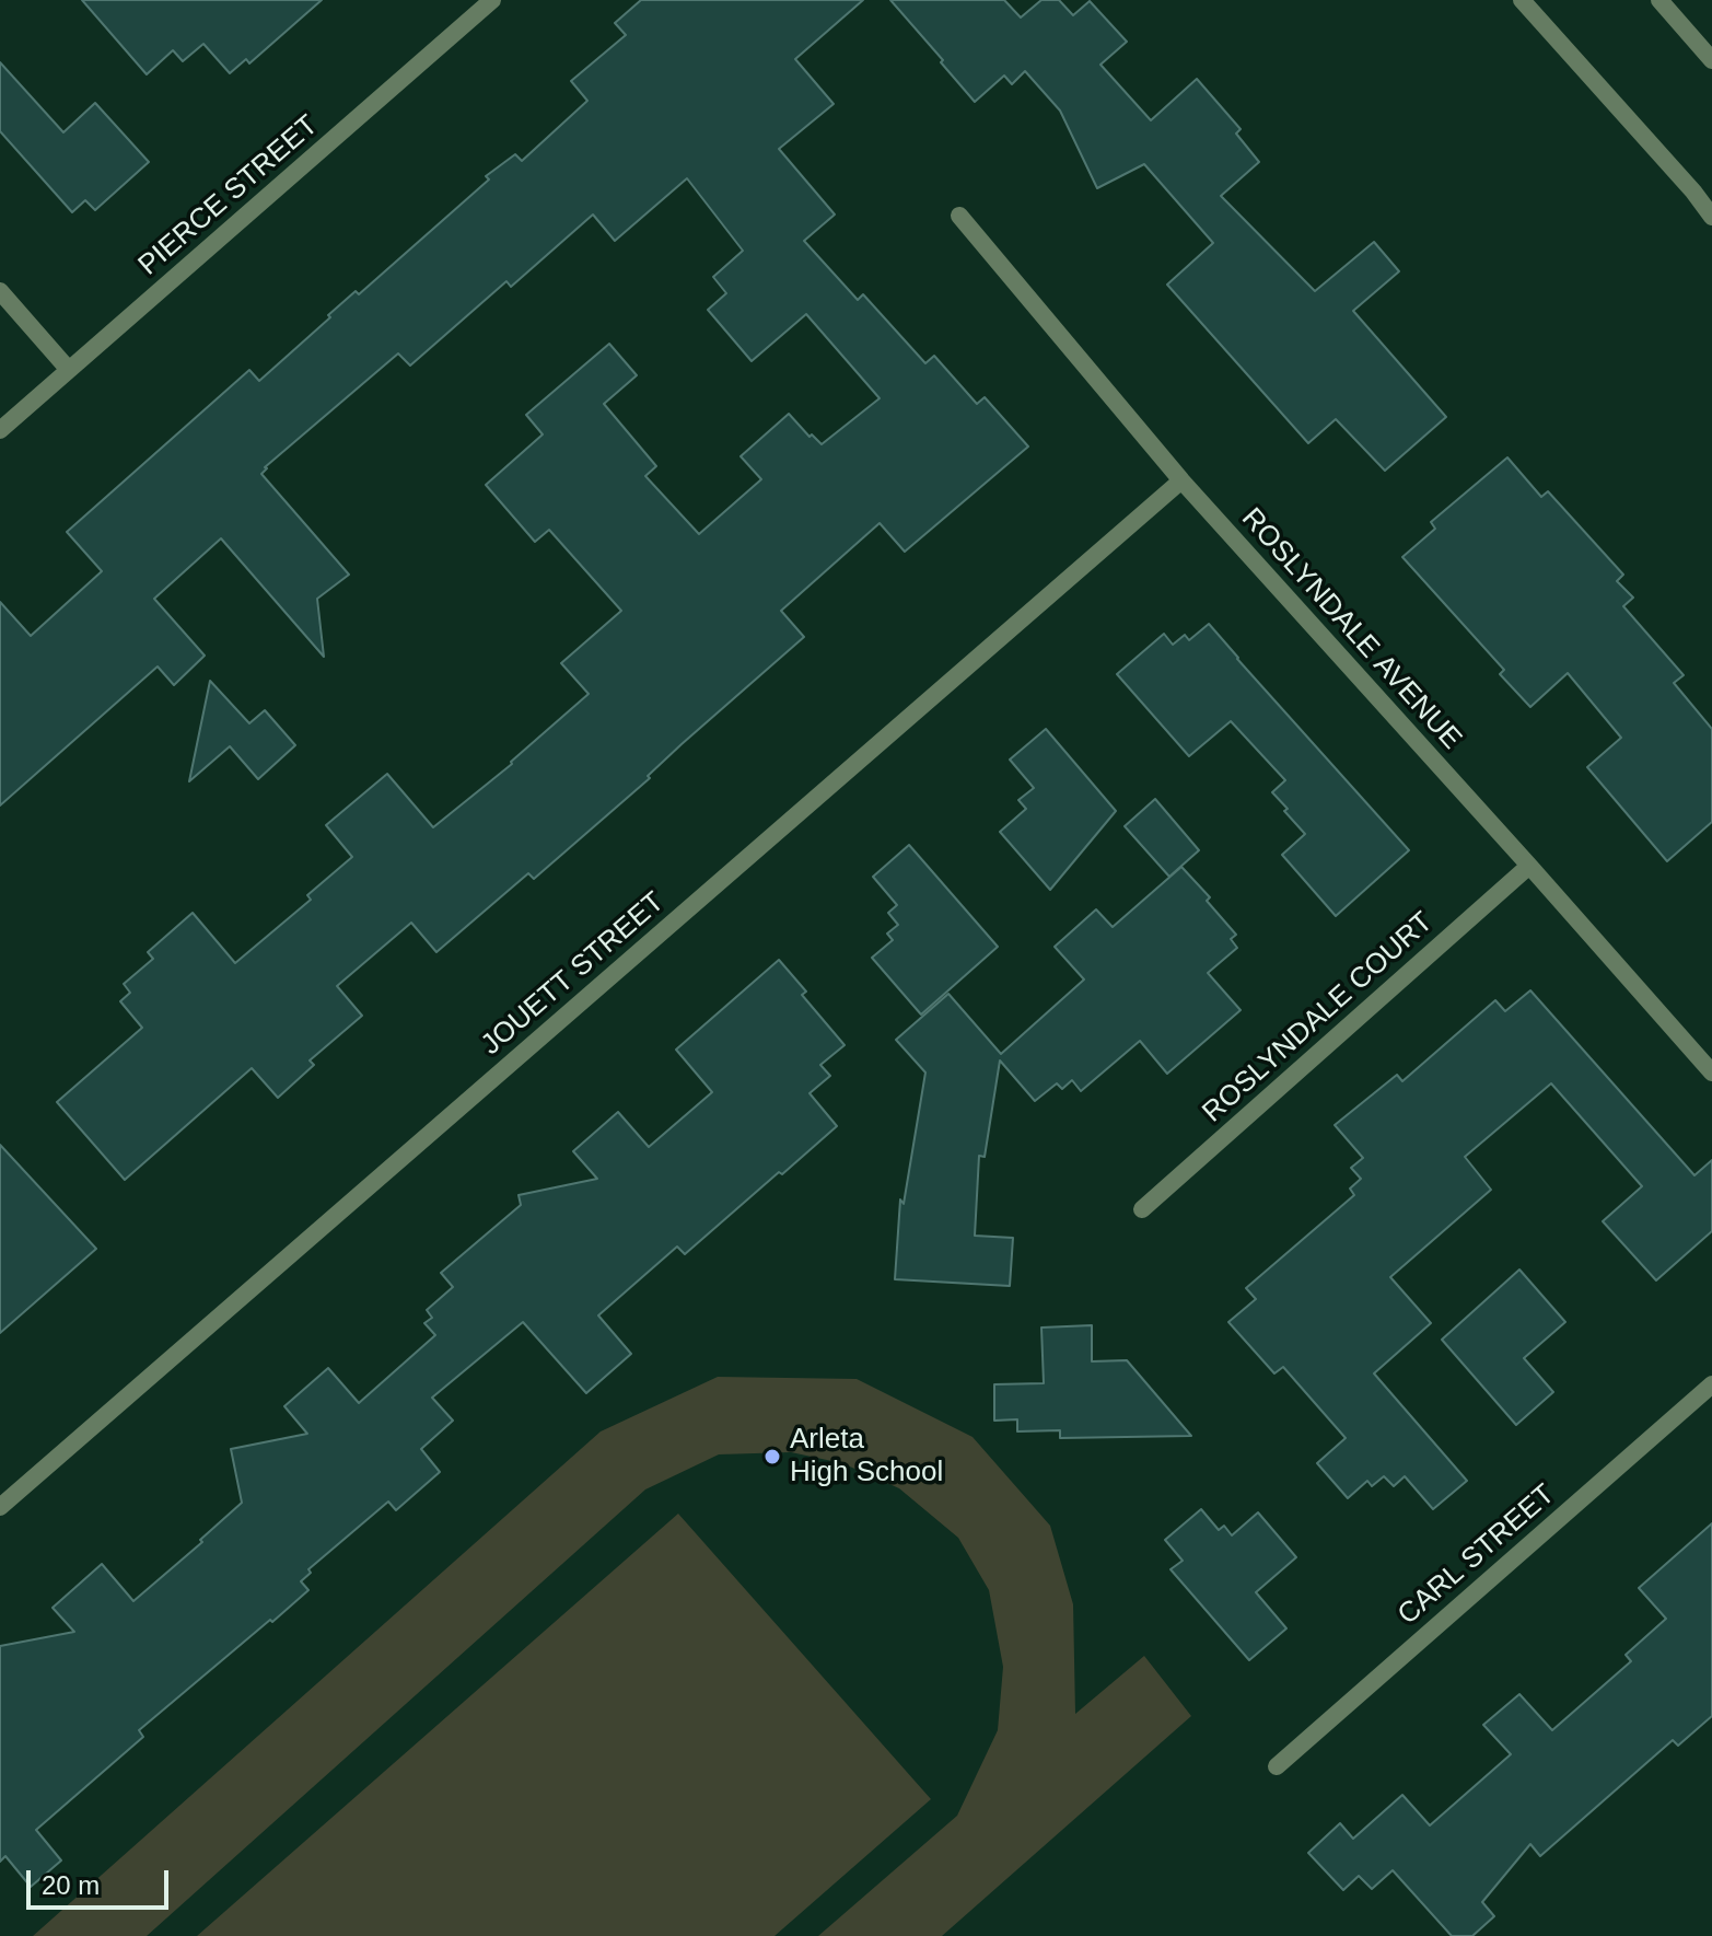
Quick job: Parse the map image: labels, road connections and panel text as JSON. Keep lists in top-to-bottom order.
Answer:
{
  "streets": {
    "street": [
      "PIERCE STREET",
      "ROSLYNDALE AVENUE",
      "JOUETT STREET",
      "ROSLYNDALE COURT",
      "CARL STREET"
    ]
  },
  "crossings": [
    ["ROSLYNDALE AVENUE", "JOUETT STREET"],
    ["ROSLYNDALE AVENUE", "ROSLYNDALE COURT"]
  ],
  "places": ["Arleta High School"],
  "scale_bar": "20 m"
}
